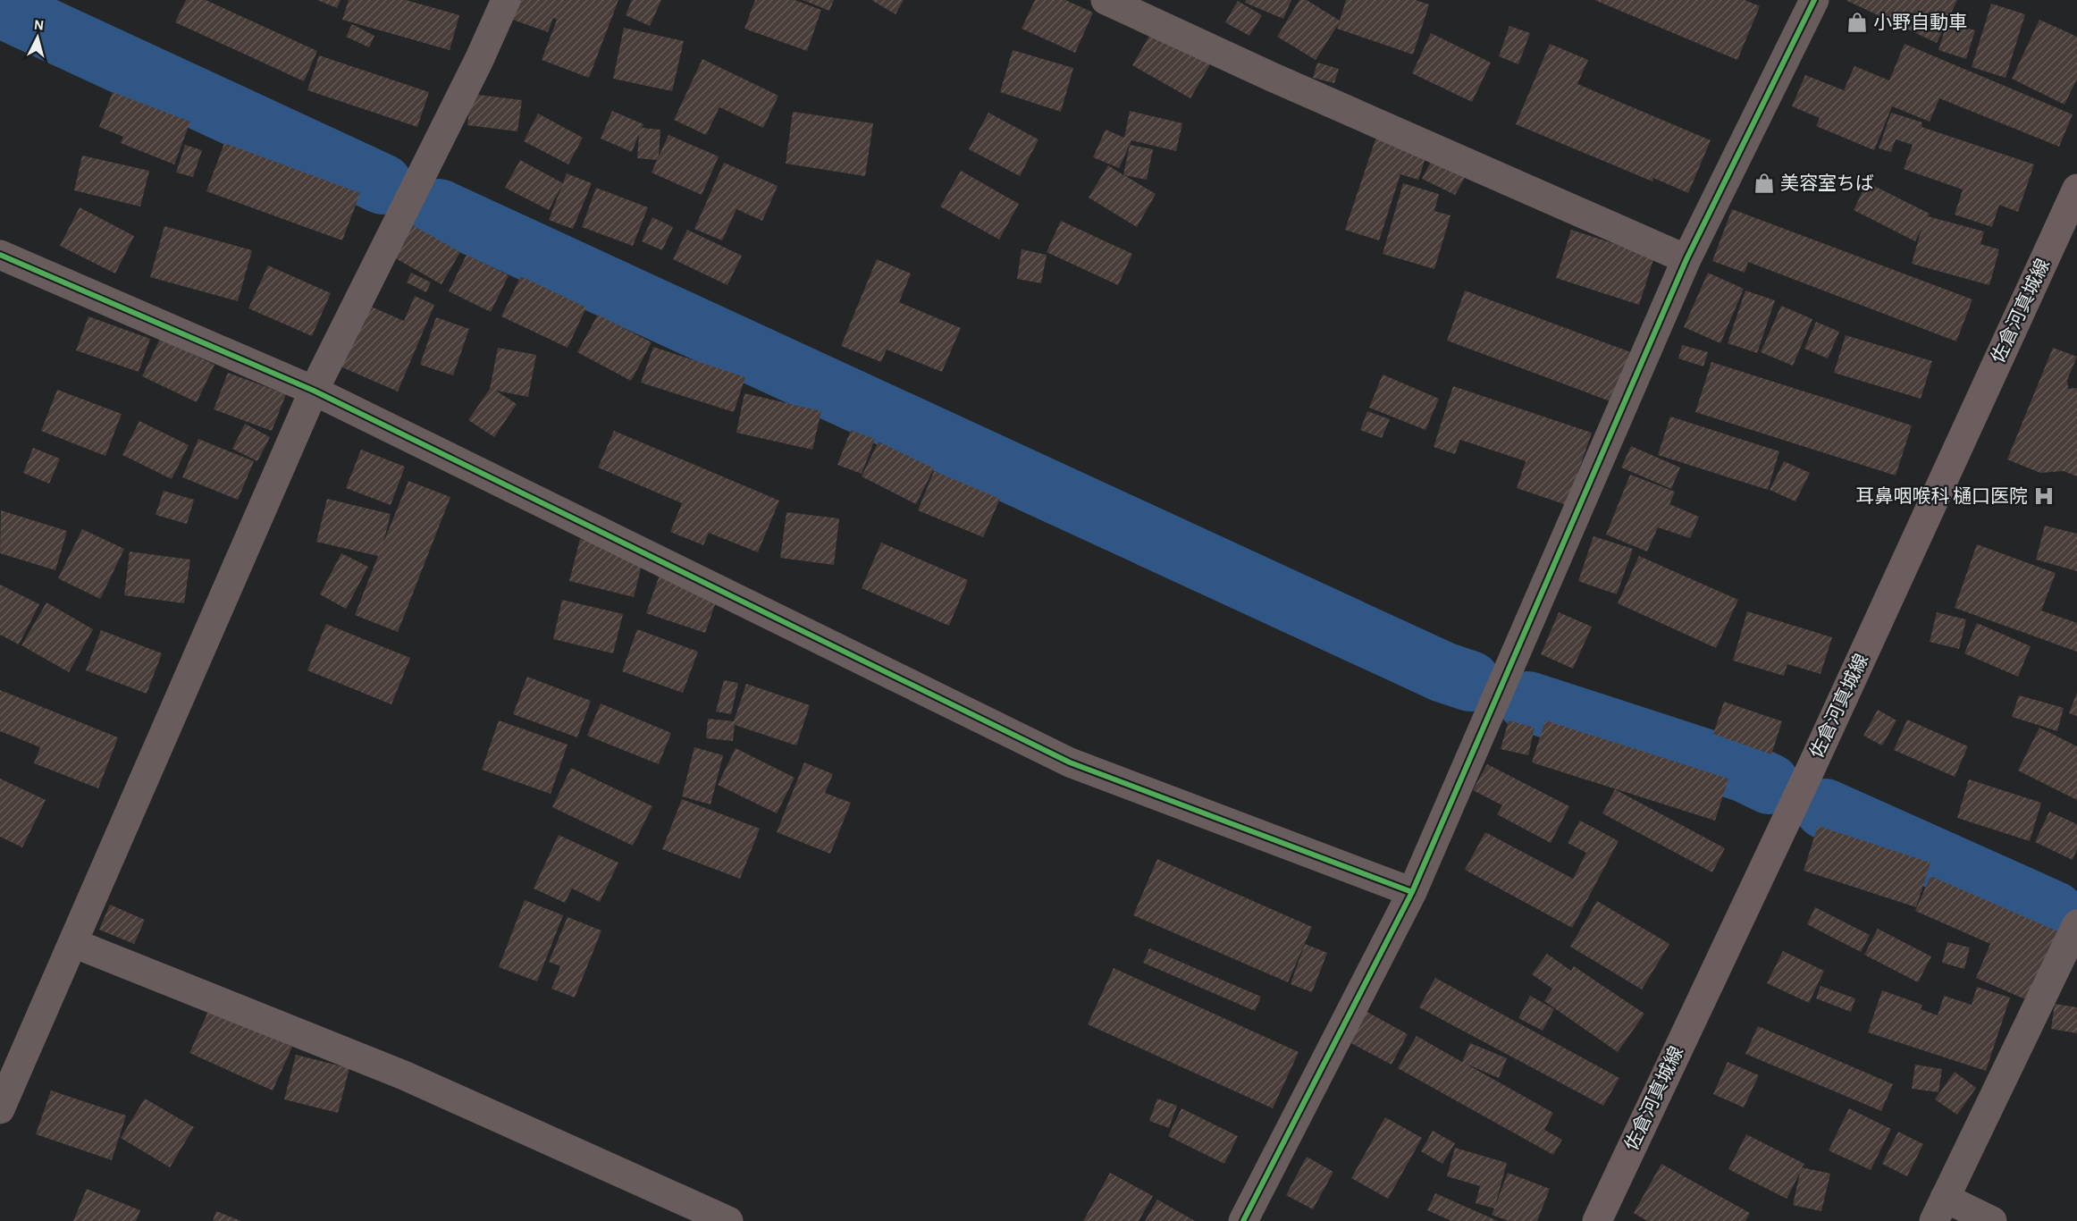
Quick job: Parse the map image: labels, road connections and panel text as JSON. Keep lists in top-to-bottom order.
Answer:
{
  "streets": {
    "main road": ["佐倉河真城線"]
  },
  "places": {
    "shop": ["小野自動車", "美容室ちば"],
    "hospital": ["耳鼻咽喉科 樋口医院"]
  },
  "north": "top"
}
